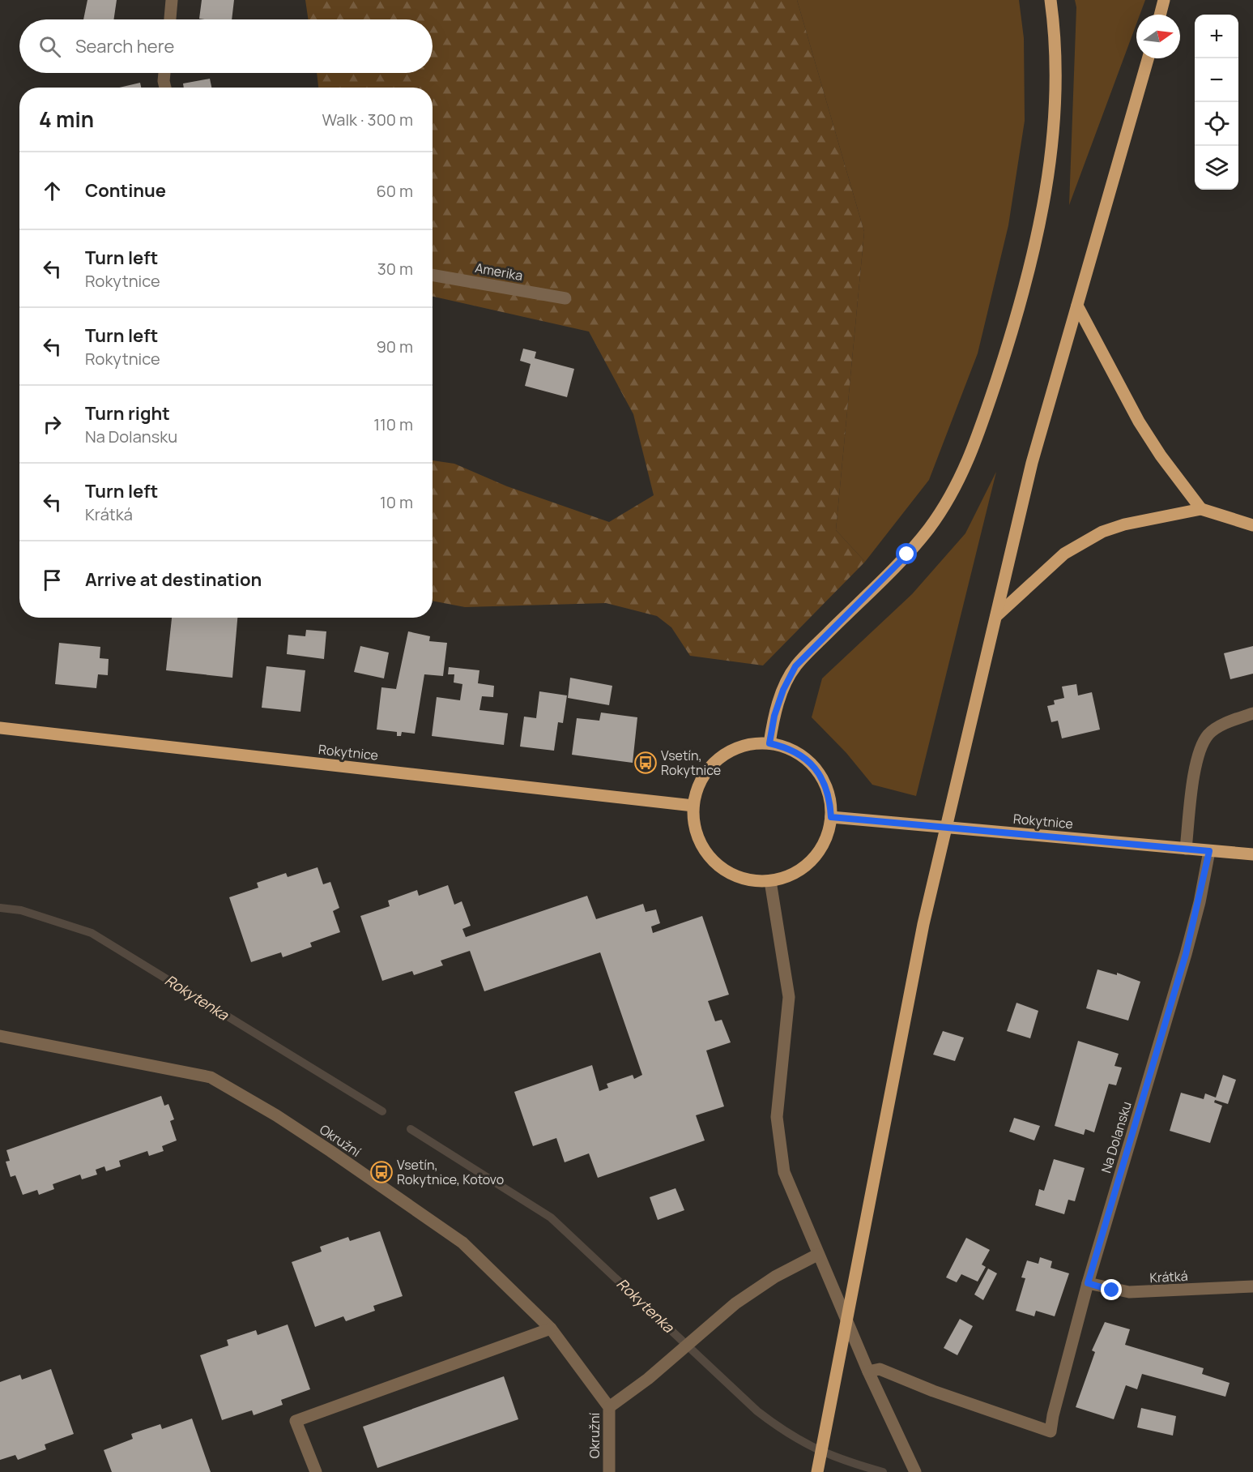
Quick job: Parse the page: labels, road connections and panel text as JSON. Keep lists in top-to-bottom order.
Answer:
{
  "streets": {
    "main road": ["Rokytnice"],
    "street": [
      "Amerika",
      "Na Dolansku",
      "Okružní",
      "Krátká"
    ]
  },
  "crossings": [
    ["Rokytnice", "Na Dolansku"],
    ["Na Dolansku", "Krátká"]
  ],
  "water": ["Rokytenka"],
  "places": {
    "bus stop": ["Vsetín, Rokytnice", "Vsetín, Rokytnice, Kotovo"]
  },
  "north": "right",
  "page": {
    "map_buttons": ["+", "−"],
    "search": "Search here",
    "heading": ["4 min", "Walk · 300 m"],
    "list": [
      ["Continue", "60 m"],
      ["Turn left", "Rokytnice", "30 m"],
      ["Turn left", "Rokytnice", "90 m"],
      ["Turn right", "Na Dolansku", "110 m"],
      ["Turn left", "Krátká", "10 m"],
      "Arrive at destination"
    ]
  }
}
